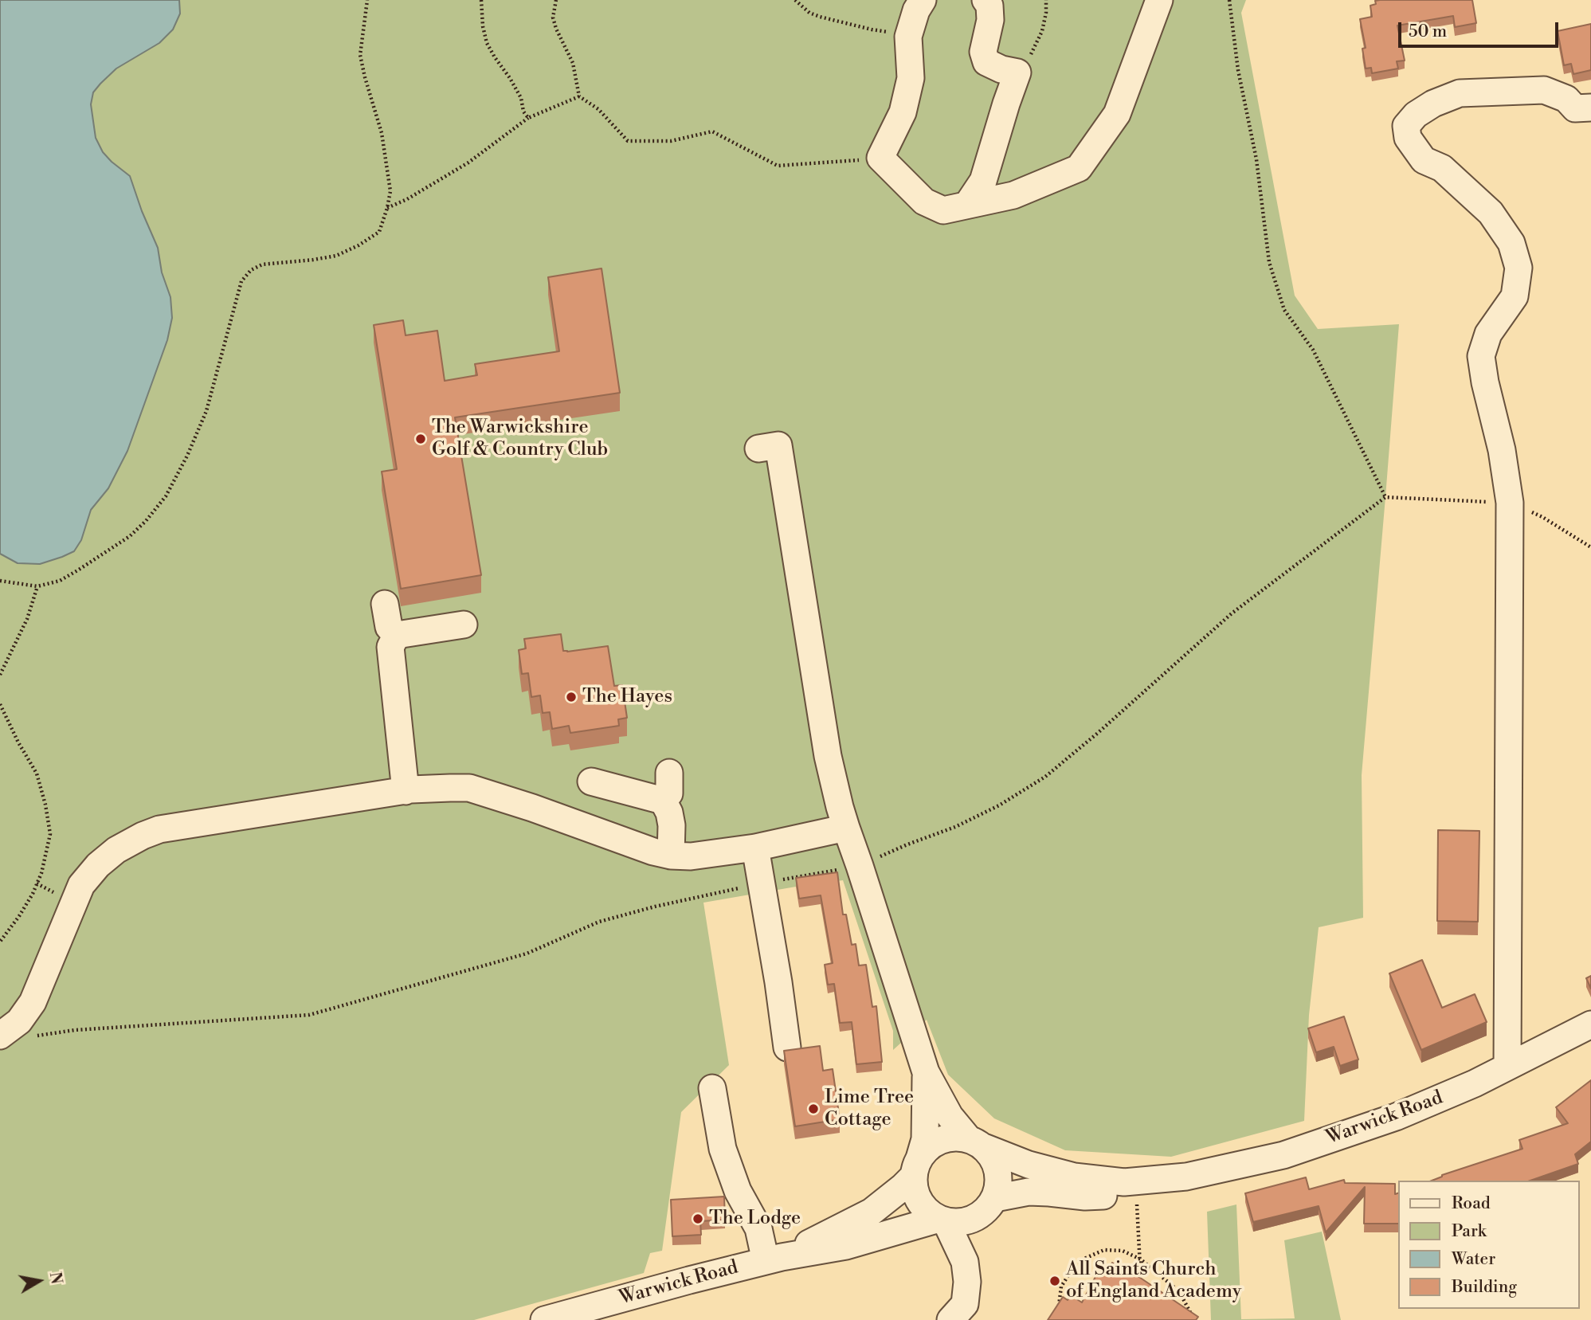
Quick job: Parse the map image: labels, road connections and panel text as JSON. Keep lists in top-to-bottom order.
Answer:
{
  "streets": {
    "street": ["Warwick Road"]
  },
  "places": [
    "The Warwickshire Golf & Country Club",
    "The Hayes",
    "Lime Tree Cottage",
    "The Lodge",
    "All Saints Church of England Academy"
  ],
  "legend": [
    "Road",
    "Park",
    "Water",
    "Building"
  ],
  "scale_bar": "50 m",
  "north": "right"
}
